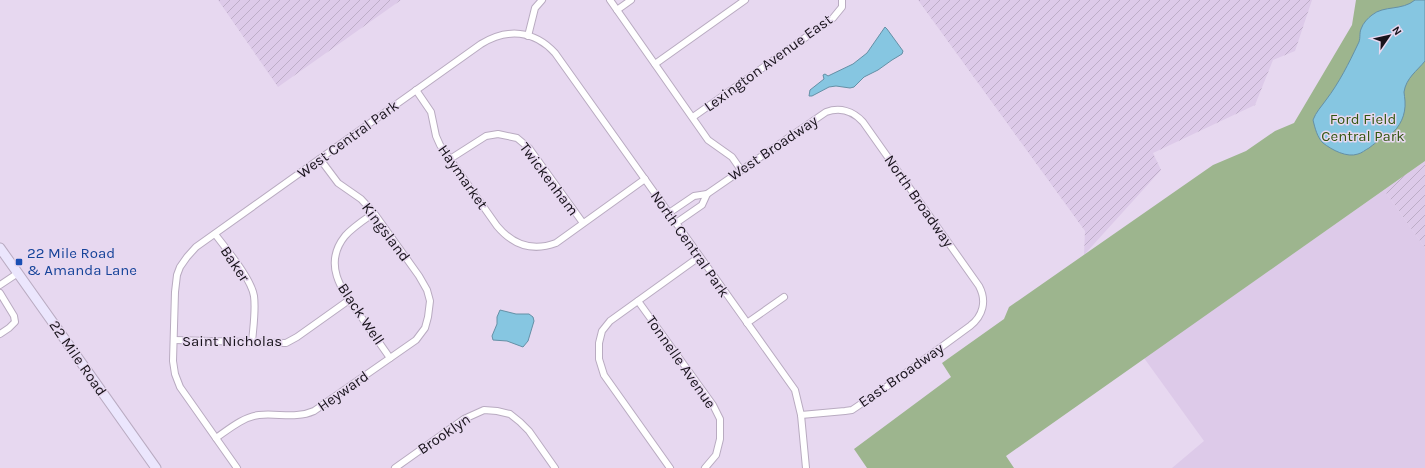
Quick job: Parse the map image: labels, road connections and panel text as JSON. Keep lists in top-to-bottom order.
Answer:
{
  "streets": {
    "street": [
      "Lexington Avenue East",
      "West Central Park",
      "West Broadway",
      "Haymarket",
      "Twickenham",
      "North Broadway",
      "Kingsland",
      "North Central Park",
      "Baker",
      "Black Well",
      "Saint Nicholas",
      "22 Mile Road",
      "Tonnelle Avenue",
      "East Broadway",
      "Heyward",
      "Brooklyn"
    ]
  },
  "crossings": [
    ["West Central Park", "Haymarket"],
    ["West Central Park", "Kingsland"],
    ["West Central Park", "North Central Park"],
    ["West Central Park", "Baker"],
    ["West Central Park", "Saint Nicholas"],
    ["West Central Park", "Heyward"],
    ["West Broadway", "North Broadway"],
    ["West Broadway", "North Central Park"],
    ["Haymarket", "Twickenham"],
    ["North Broadway", "East Broadway"],
    ["Kingsland", "Black Well"],
    ["Kingsland", "Heyward"],
    ["North Central Park", "East Broadway"],
    ["Baker", "Saint Nicholas"],
    ["Black Well", "Saint Nicholas"],
    ["Black Well", "Heyward"]
  ],
  "parks": ["Ford Field Central Park"],
  "places": {
    "transit": ["22 Mile Road & Amanda Lane"]
  },
  "north": "top right"
}
